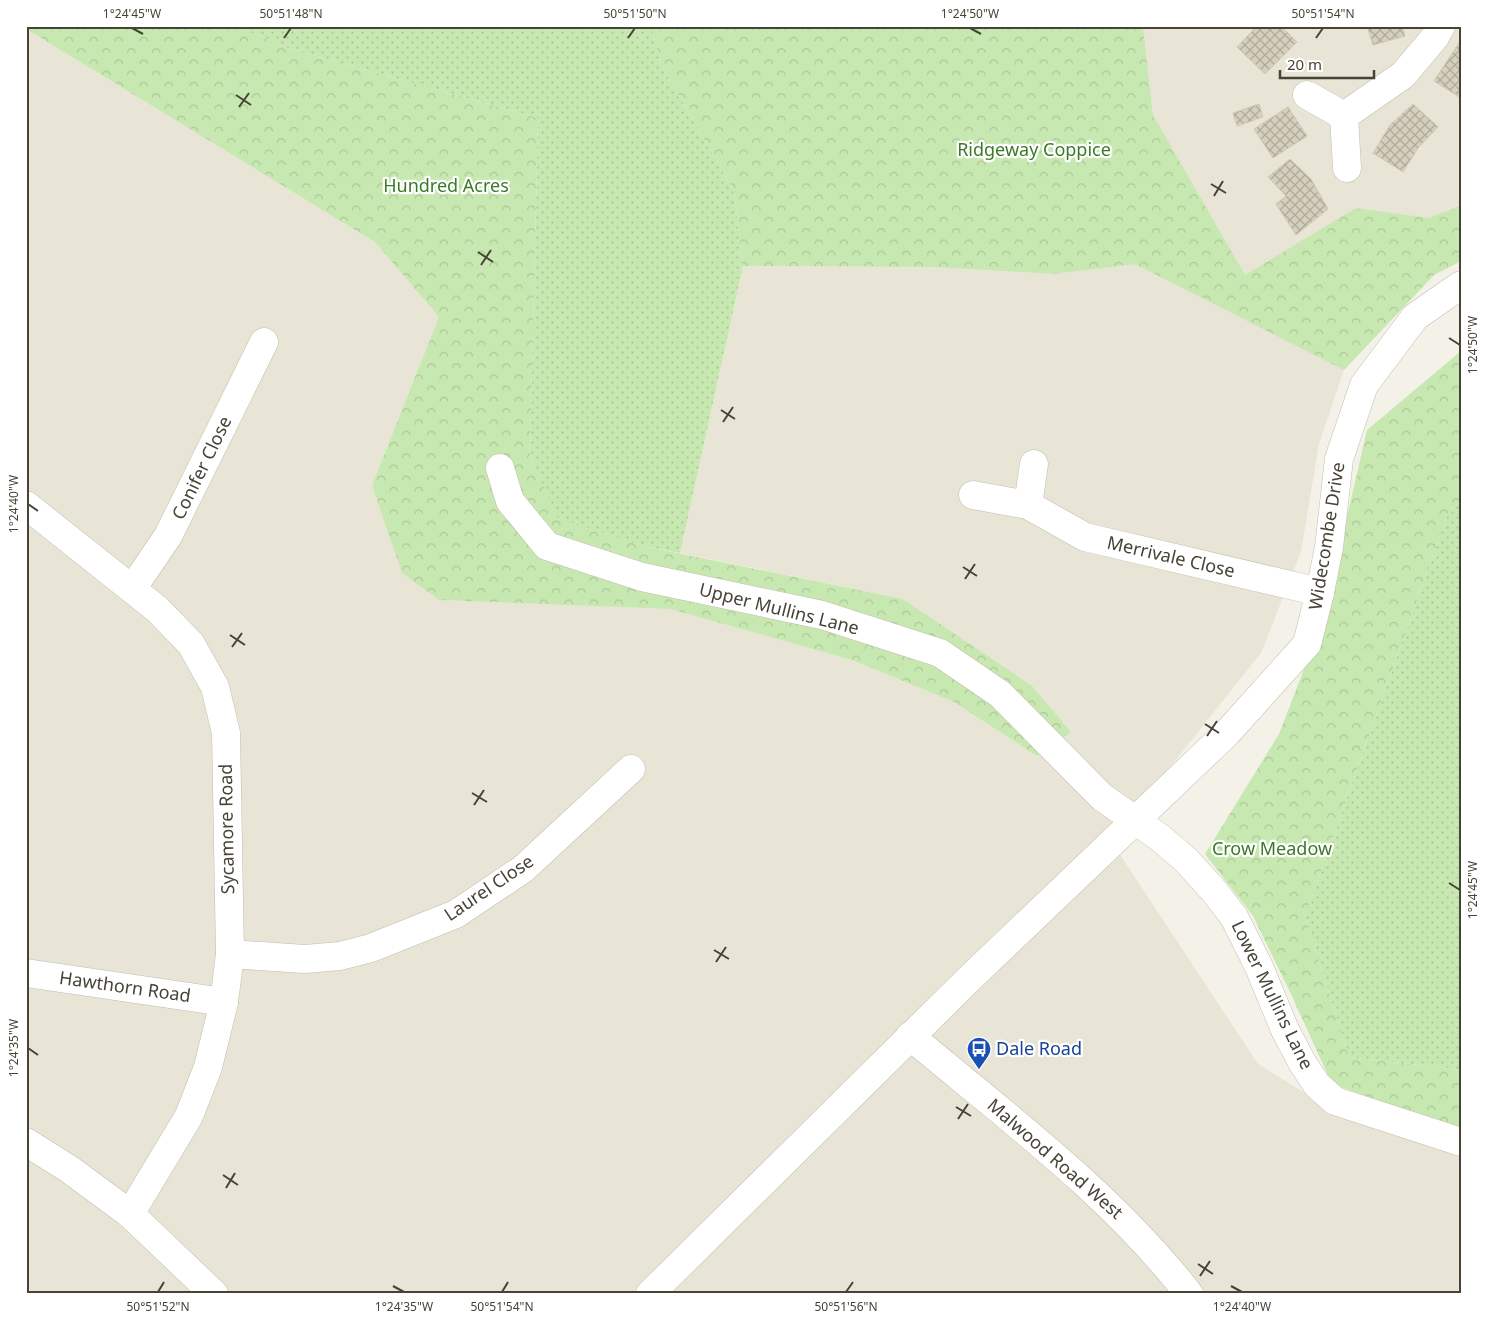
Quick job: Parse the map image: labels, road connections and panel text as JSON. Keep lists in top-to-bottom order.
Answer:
{
  "streets": {
    "street": [
      "Conifer Close",
      "Widecombe Drive",
      "Merrivale Close",
      "Upper Mullins Lane",
      "Sycamore Road",
      "Laurel Close",
      "Hawthorn Road",
      "Lower Mullins Lane",
      "Malwood Road West"
    ]
  },
  "crossings": [
    ["Conifer Close", "Sycamore Road"],
    ["Widecombe Drive", "Merrivale Close"],
    ["Widecombe Drive", "Upper Mullins Lane"],
    ["Widecombe Drive", "Lower Mullins Lane"],
    ["Upper Mullins Lane", "Lower Mullins Lane"],
    ["Sycamore Road", "Laurel Close"],
    ["Sycamore Road", "Hawthorn Road"]
  ],
  "parks": ["Ridgeway Coppice", "Hundred Acres", "Crow Meadow"],
  "places": {
    "bus stop": ["Dale Road"]
  },
  "scale_bar": "20 m",
  "coordinates": [
    "1°24'45\"W",
    "50°51'48\"N",
    "50°51'50\"N",
    "1°24'50\"W",
    "50°51'54\"N",
    "1°24'40\"W",
    "1°24'35\"W",
    "50°51'52\"N",
    "50°51'56\"N"
  ]
}
